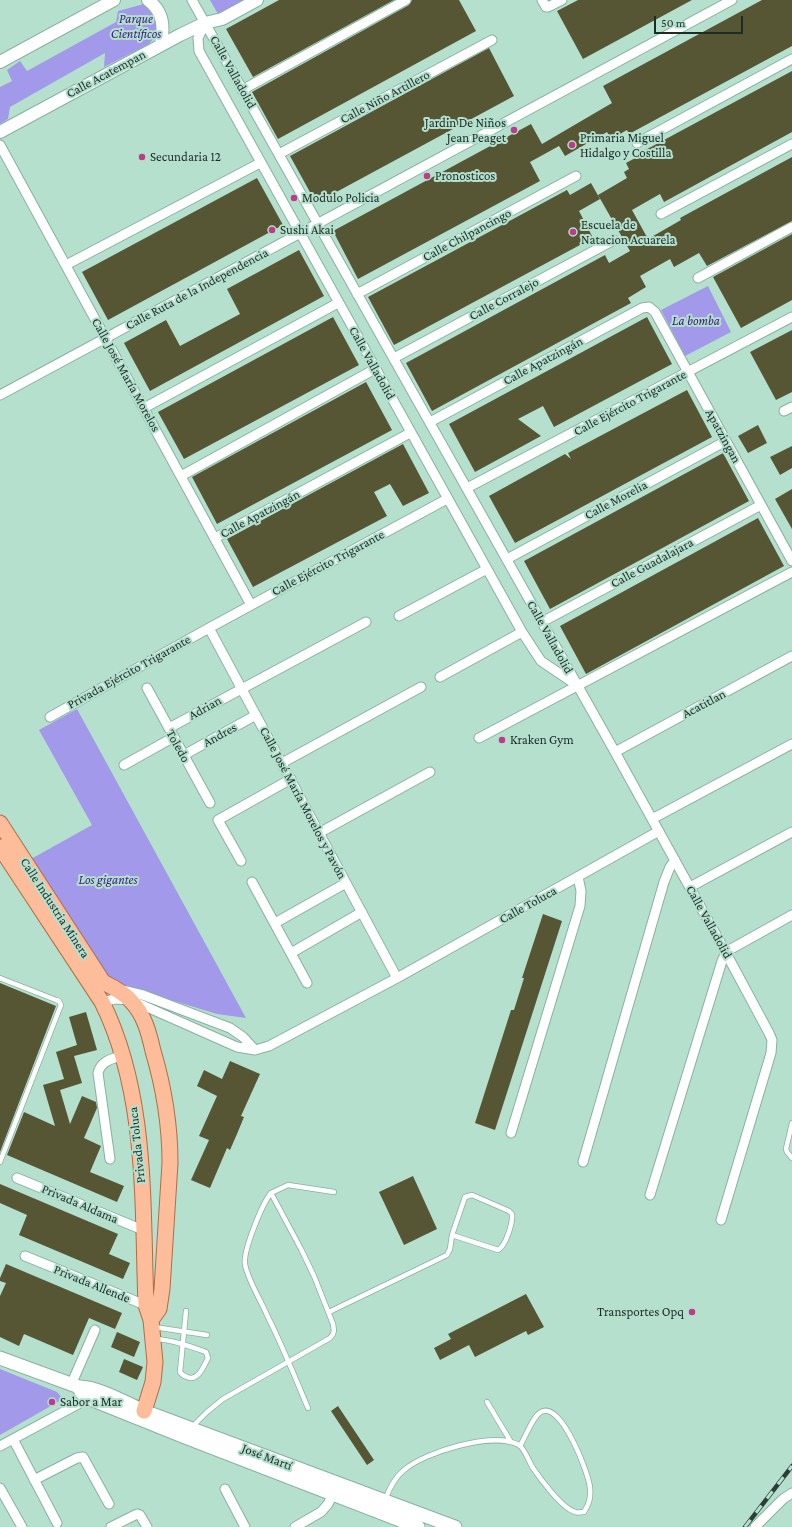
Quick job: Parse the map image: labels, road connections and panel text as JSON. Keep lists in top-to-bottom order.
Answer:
{
  "streets": {
    "main road": ["Calle Industria Minera", "Privada Toluca", "José Martí"],
    "street": [
      "Calle Valladolid",
      "Calle Acatempan",
      "Calle Niño Artillero",
      "Calle Chilpancingo",
      "Calle Ruta de la Independencia",
      "Calle Corralejo",
      "Calle Apatzingán",
      "Calle José María Morelos",
      "Calle Ejército Trigarante",
      "Apatzingan",
      "Calle Morelia",
      "Calle Guadalajara",
      "Privada Ejército Trigarante",
      "Acatitlan",
      "Adrian",
      "Andres",
      "Toledo",
      "Calle José María Morelos y Pavón",
      "Calle Toluca",
      "Privada Aldama",
      "Privada Allende"
    ]
  },
  "crossings": [
    ["Calle Valladolid", "Calle Acatempan"],
    ["Calle Valladolid", "Calle Niño Artillero"],
    ["Calle Valladolid", "Calle Chilpancingo"],
    ["Calle Valladolid", "Calle Ruta de la Independencia"],
    ["Calle Valladolid", "Calle Corralejo"],
    ["Calle Valladolid", "Calle Apatzingán"],
    ["Calle Valladolid", "Calle Ejército Trigarante"],
    ["Calle Valladolid", "Calle Morelia"],
    ["Calle Valladolid", "Calle Guadalajara"],
    ["Calle Valladolid", "Acatitlan"],
    ["Calle Valladolid", "Calle Toluca"],
    ["Calle Ruta de la Independencia", "Calle José María Morelos"],
    ["Calle Apatzingán", "Calle José María Morelos"],
    ["Calle Apatzingán", "Apatzingan"],
    ["Calle José María Morelos", "Calle Ejército Trigarante"],
    ["Calle Ejército Trigarante", "Apatzingan"],
    ["Calle Ejército Trigarante", "Privada Ejército Trigarante"],
    ["Calle Ejército Trigarante", "Calle José María Morelos y Pavón"],
    ["Apatzingan", "Calle Morelia"],
    ["Apatzingan", "Calle Guadalajara"],
    ["Privada Ejército Trigarante", "Calle José María Morelos y Pavón"],
    ["Adrian", "Toledo"],
    ["Adrian", "Calle José María Morelos y Pavón"],
    ["Andres", "Toledo"],
    ["Andres", "Calle José María Morelos y Pavón"],
    ["Calle José María Morelos y Pavón", "Calle Toluca"],
    ["Calle José María Morelos y Pavón", "Privada Toluca"],
    ["Calle Toluca", "Privada Toluca"],
    ["Calle Industria Minera", "Privada Toluca"],
    ["Privada Toluca", "Privada Aldama"],
    ["Privada Toluca", "Privada Allende"],
    ["Privada Toluca", "José Martí"]
  ],
  "parks": ["Parque Científicos", "La bomba", "Los gigantes"],
  "places": [
    "Jardin De Niños Jean Peaget",
    "Primaria Miguel Hidalgo y Costilla",
    "Secundaria 12",
    "Pronosticos",
    "Modulo Policia",
    "Sushi Akai",
    "Escuela de Natacion Acuarela",
    "Kraken Gym",
    "Transportes Opq",
    "Sabor a Mar"
  ],
  "scale_bar": "50 m"
}
